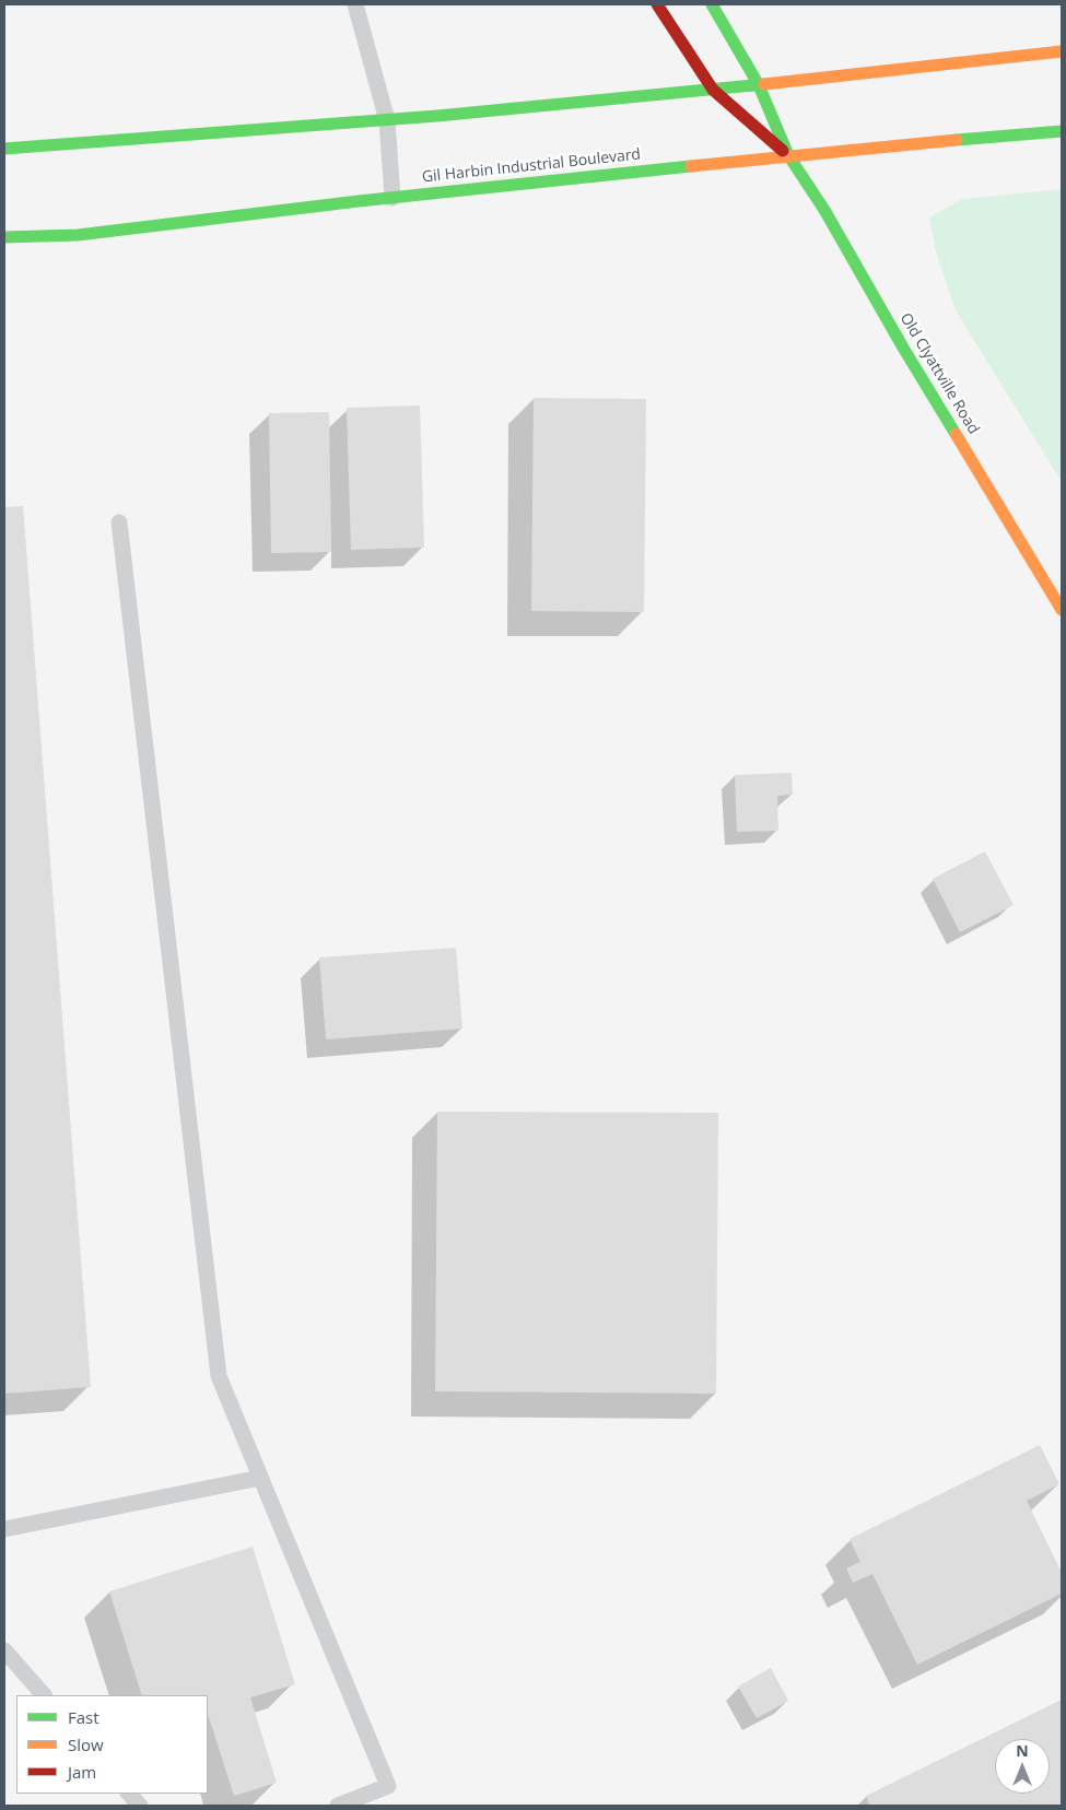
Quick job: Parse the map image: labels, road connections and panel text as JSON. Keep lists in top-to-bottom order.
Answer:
{
  "streets": {
    "street": ["Gil Harbin Industrial Boulevard", "Old Clyattville Road"]
  },
  "crossings": [
    ["Gil Harbin Industrial Boulevard", "Old Clyattville Road"]
  ],
  "legend": ["Fast", "Slow", "Jam"],
  "north": "top"
}
